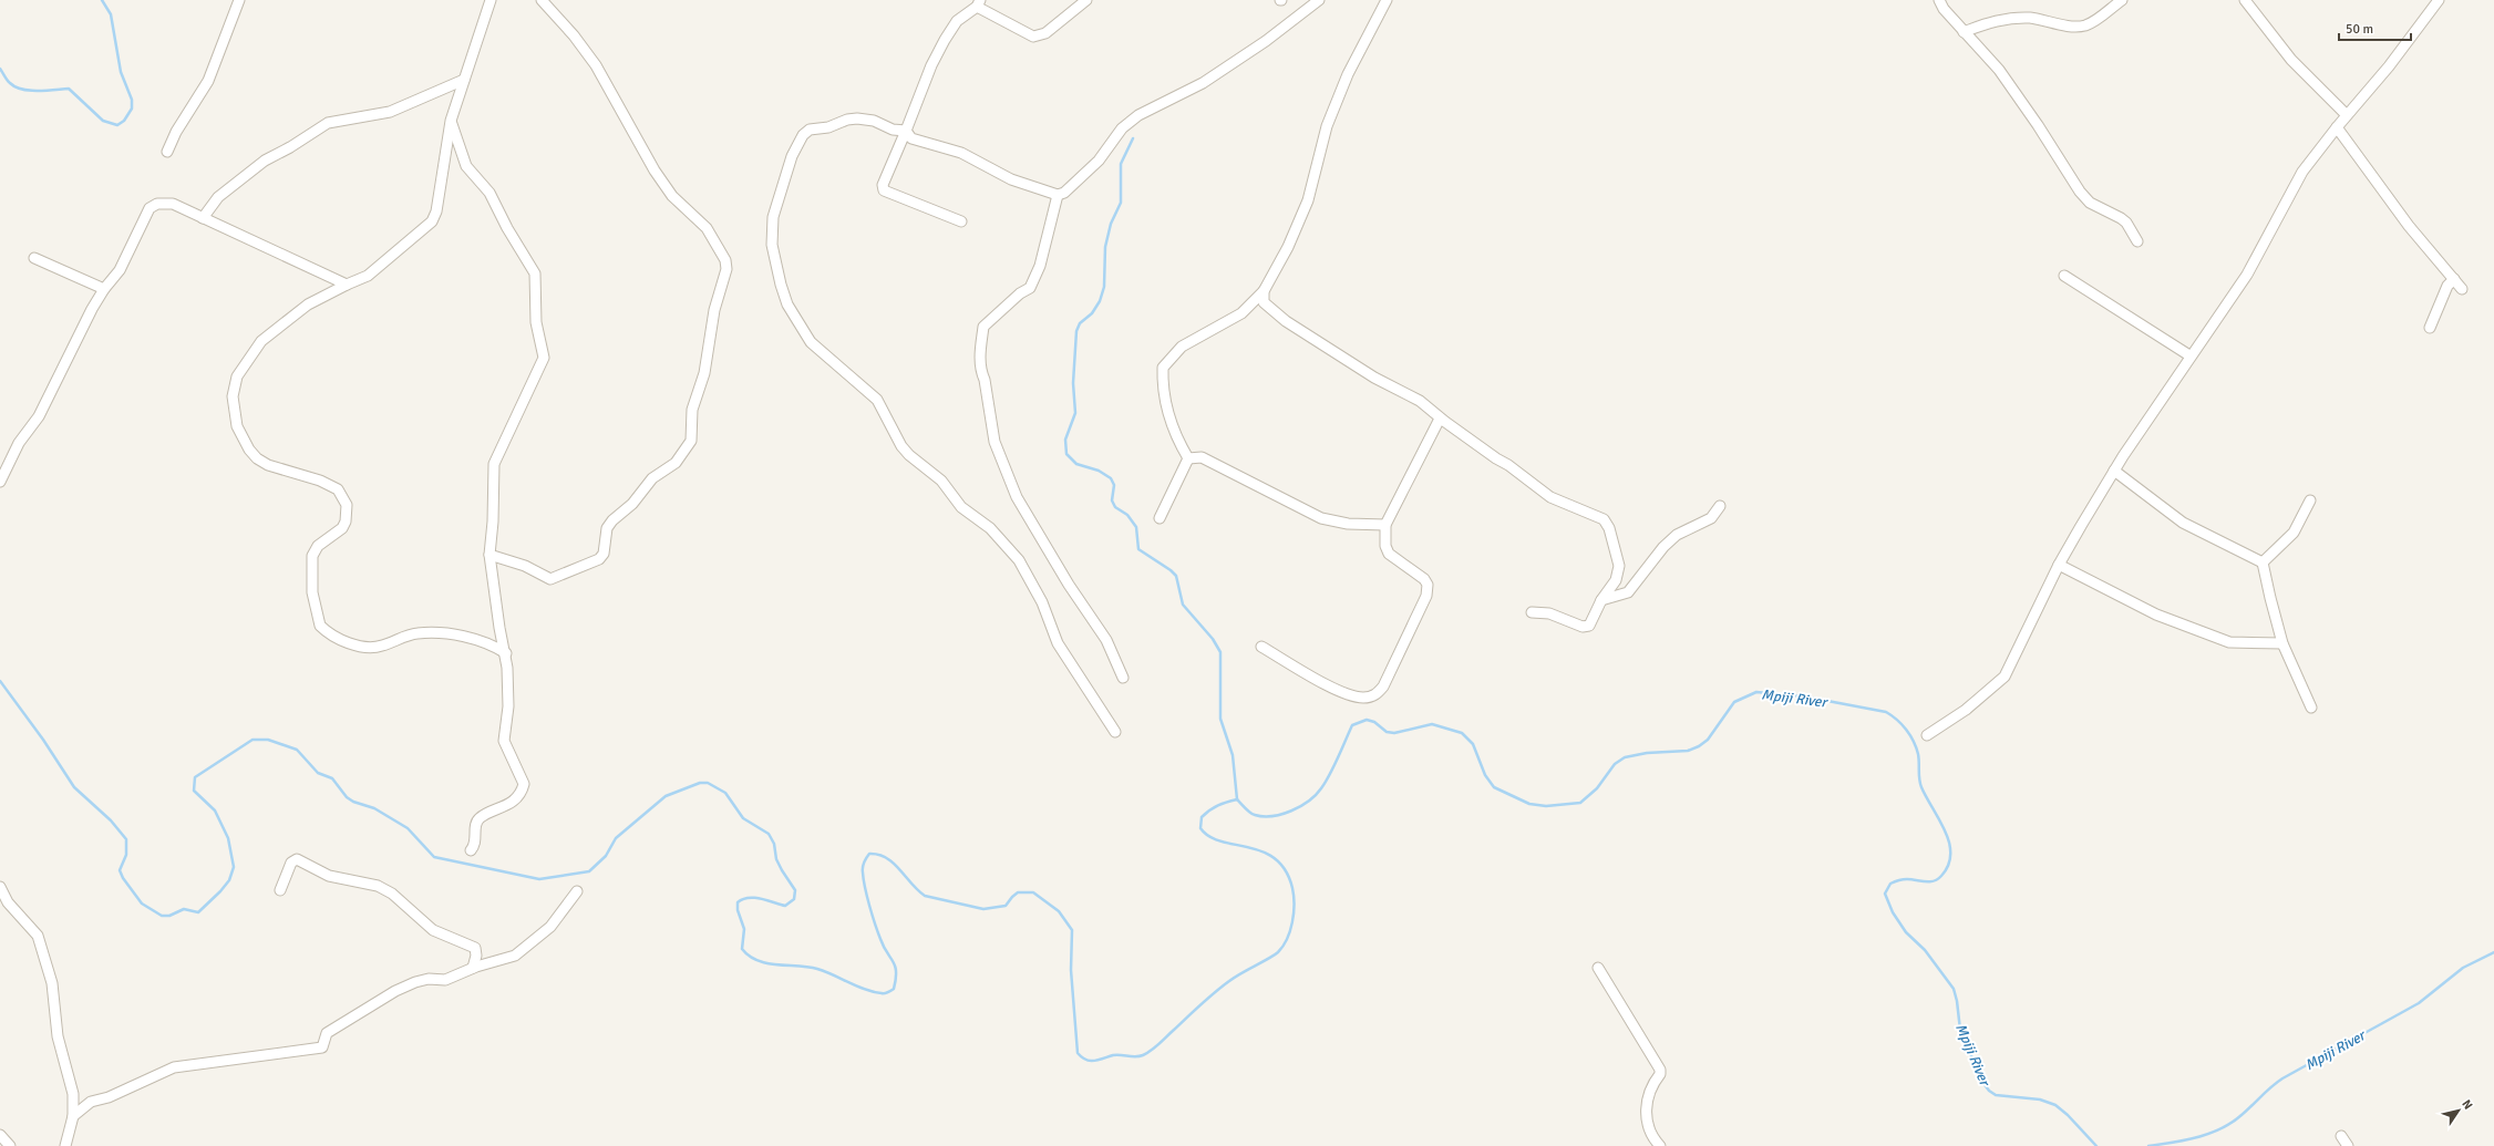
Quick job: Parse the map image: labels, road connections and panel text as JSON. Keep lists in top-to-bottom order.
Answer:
{
  "water": ["Mpiji River"],
  "scale_bar": "50 m",
  "north": "top right"
}
